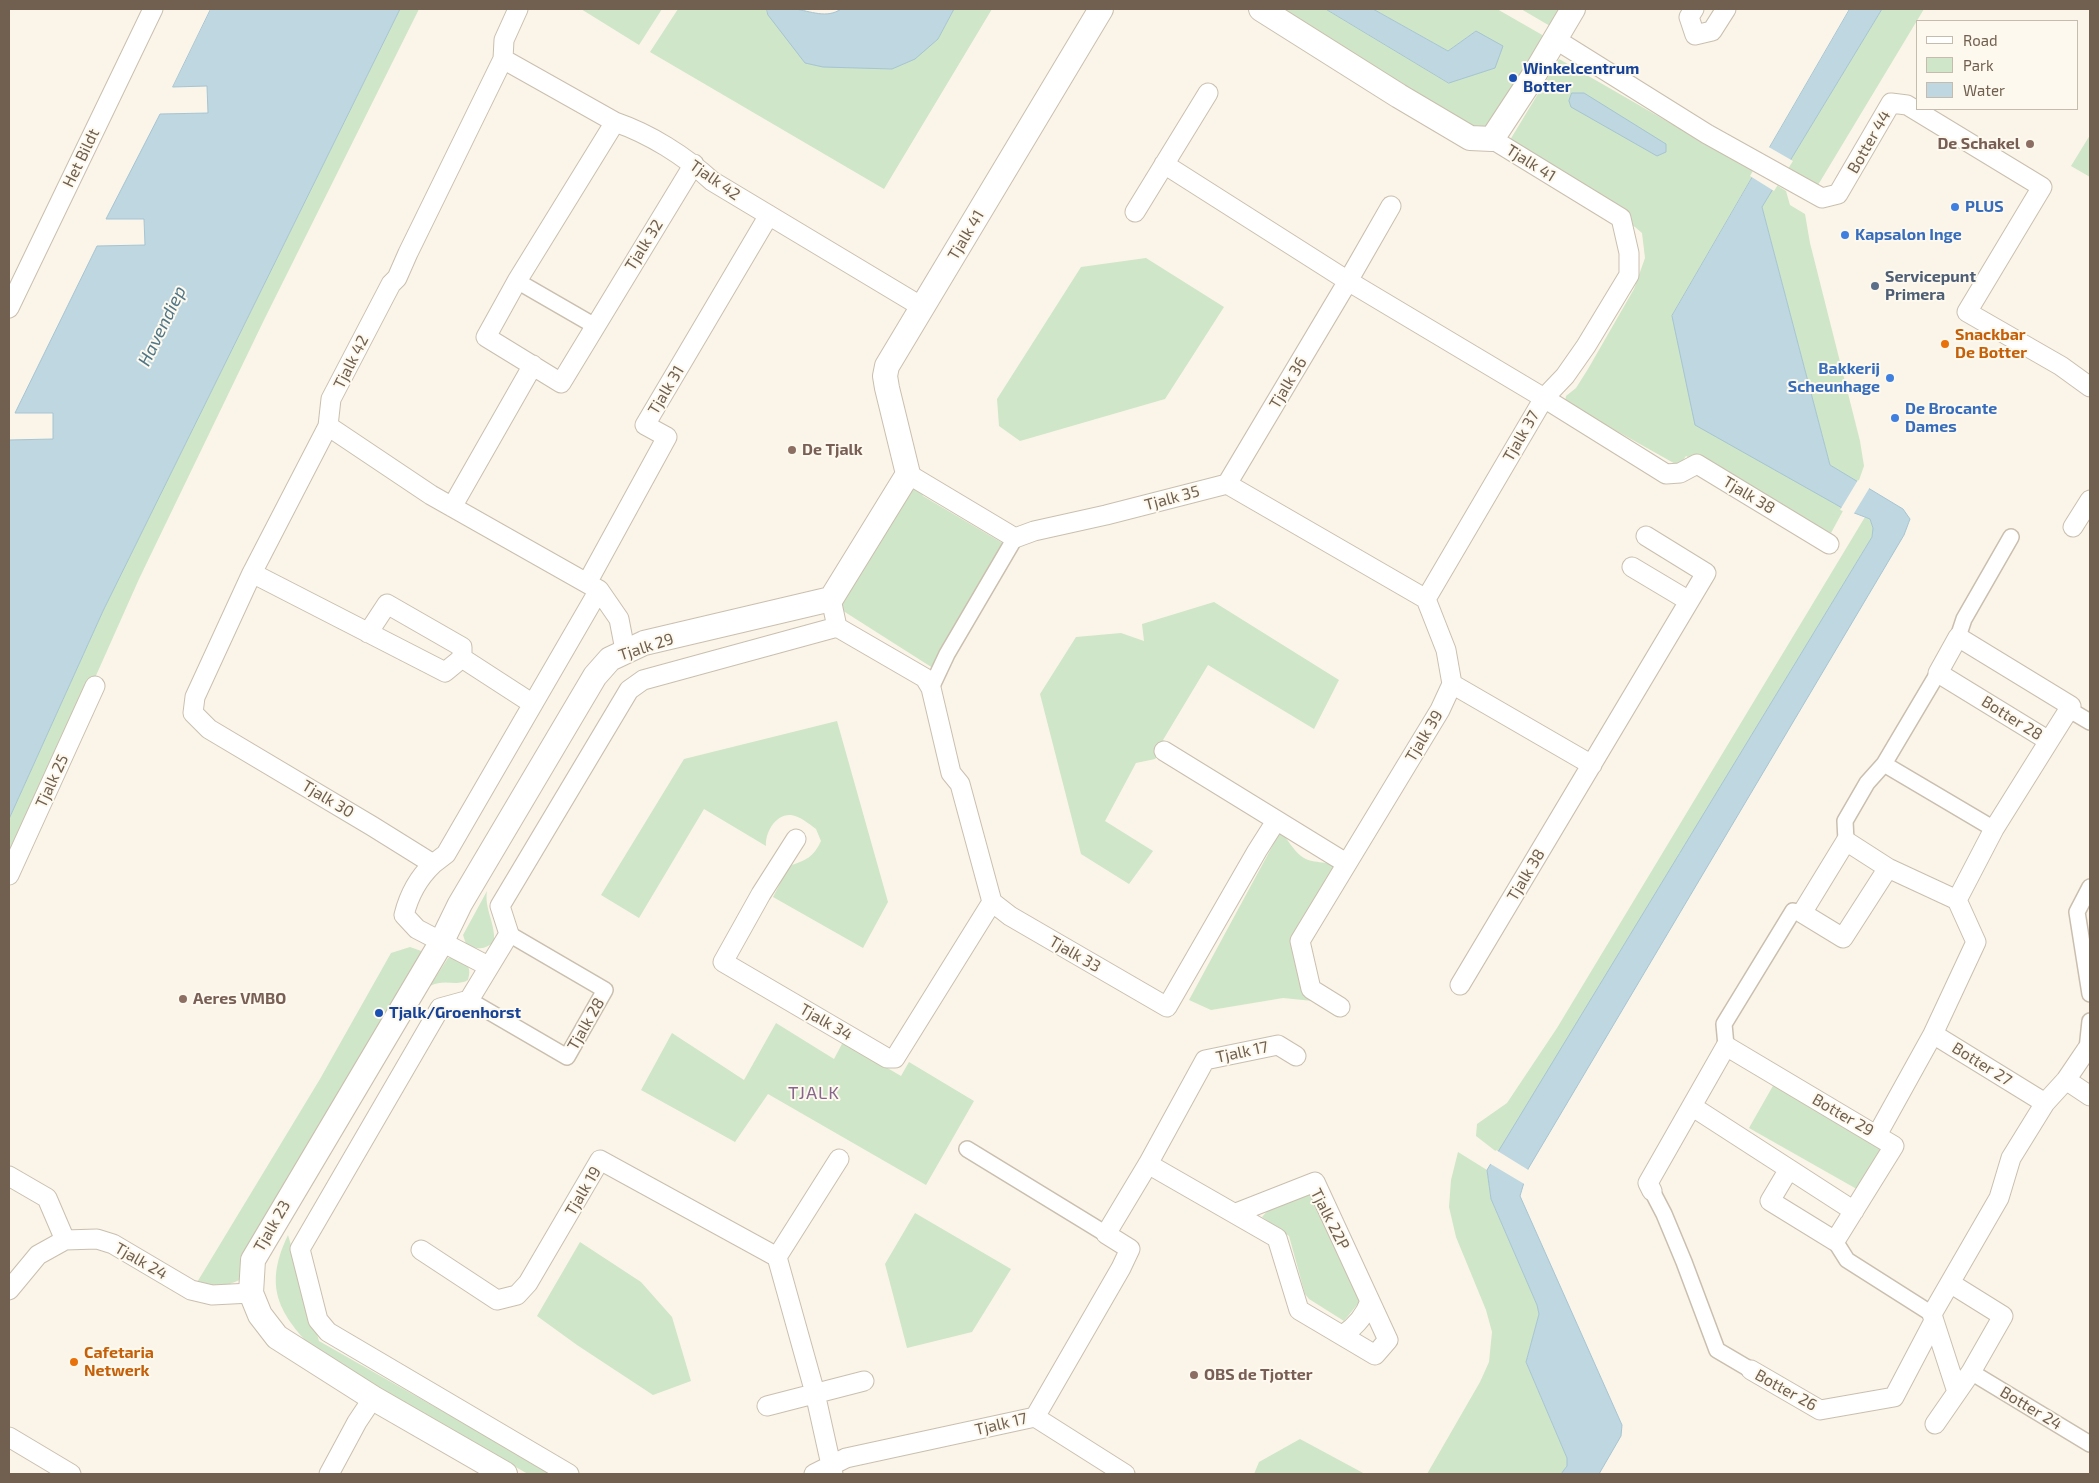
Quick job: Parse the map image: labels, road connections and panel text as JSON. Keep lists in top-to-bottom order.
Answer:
{
  "streets": {
    "street": [
      "Botter 44",
      "Het Bildt",
      "Tjalk 41",
      "Tjalk 42",
      "Tjalk 32",
      "Tjalk 36",
      "Tjalk 31",
      "Tjalk 37",
      "Tjalk 38",
      "Tjalk 35",
      "Tjalk 29",
      "Botter 28",
      "Tjalk 39",
      "Tjalk 25",
      "Tjalk 30",
      "Tjalk 33",
      "Tjalk 34",
      "Tjalk 28",
      "Tjalk 17",
      "Botter 27",
      "Botter 29",
      "Tjalk 19",
      "Tjalk 22P",
      "Tjalk 23",
      "Tjalk 24",
      "Botter 26",
      "Botter 24"
    ]
  },
  "crossings": [
    ["Tjalk 41", "Tjalk 42"],
    ["Tjalk 41", "Tjalk 37"],
    ["Tjalk 42", "Tjalk 32"],
    ["Tjalk 42", "Tjalk 31"],
    ["Tjalk 42", "Tjalk 30"],
    ["Tjalk 36", "Tjalk 35"],
    ["Tjalk 37", "Tjalk 38"],
    ["Tjalk 29", "Tjalk 28"],
    ["Tjalk 29", "Tjalk 23"],
    ["Tjalk 33", "Tjalk 34"],
    ["Tjalk 17", "Tjalk 22P"],
    ["Botter 27", "Botter 29"],
    ["Botter 27", "Botter 26"],
    ["Tjalk 23", "Tjalk 24"]
  ],
  "districts": ["TJALK"],
  "water": ["Havendiep"],
  "places": [
    "Winkelcentrum Botter",
    "De Schakel",
    "PLUS",
    "Kapsalon Inge",
    "Servicepunt Primera",
    "Snackbar De Botter",
    "Bakkerij Scheunhage",
    "De Brocante Dames",
    "De Tjalk",
    "Aeres VMBO",
    "Tjalk/Groenhorst",
    "Cafetaria Netwerk",
    "OBS de Tjotter"
  ],
  "legend": ["Road", "Park", "Water"]
}
